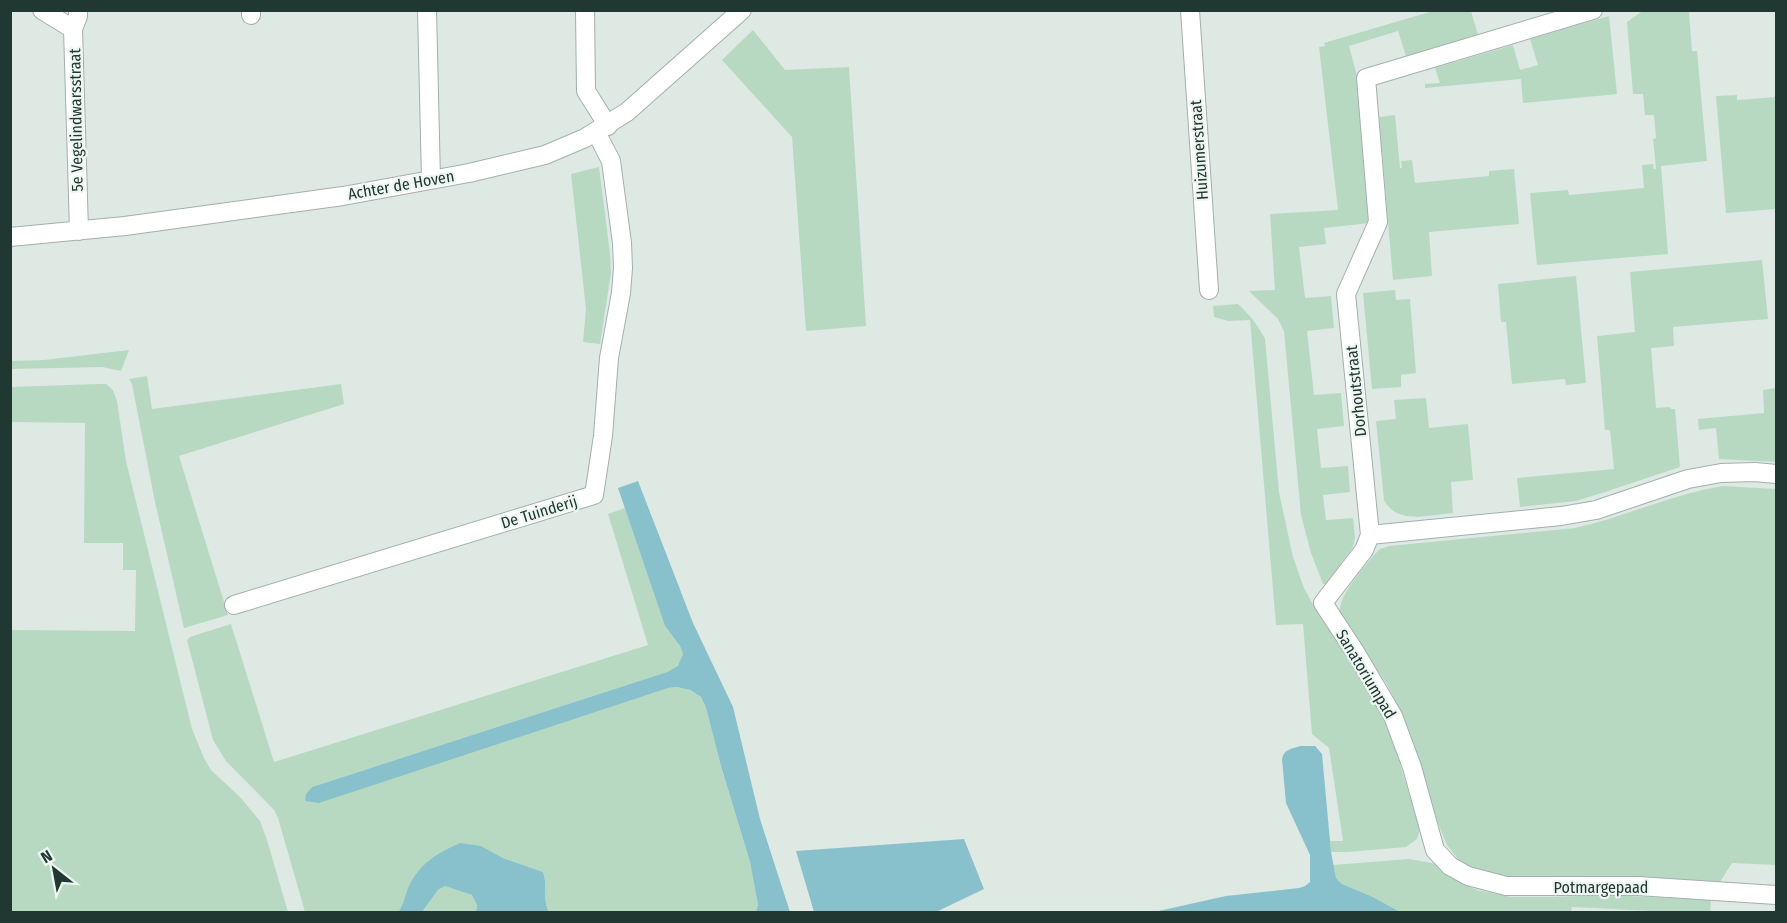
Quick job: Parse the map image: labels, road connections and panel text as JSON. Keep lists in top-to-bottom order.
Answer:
{
  "streets": {
    "street": [
      "5e Vegelindwarsstraat",
      "Huizumerstraat",
      "Achter de Hoven",
      "Dorhoutstraat",
      "De Tuinderij",
      "Sanatoriumpad",
      "Potmargepaad"
    ]
  },
  "crossings": [
    ["5e Vegelindwarsstraat", "Achter de Hoven"],
    ["Achter de Hoven", "De Tuinderij"],
    ["Dorhoutstraat", "Sanatoriumpad"],
    ["Sanatoriumpad", "Potmargepaad"]
  ],
  "north": "top left"
}
